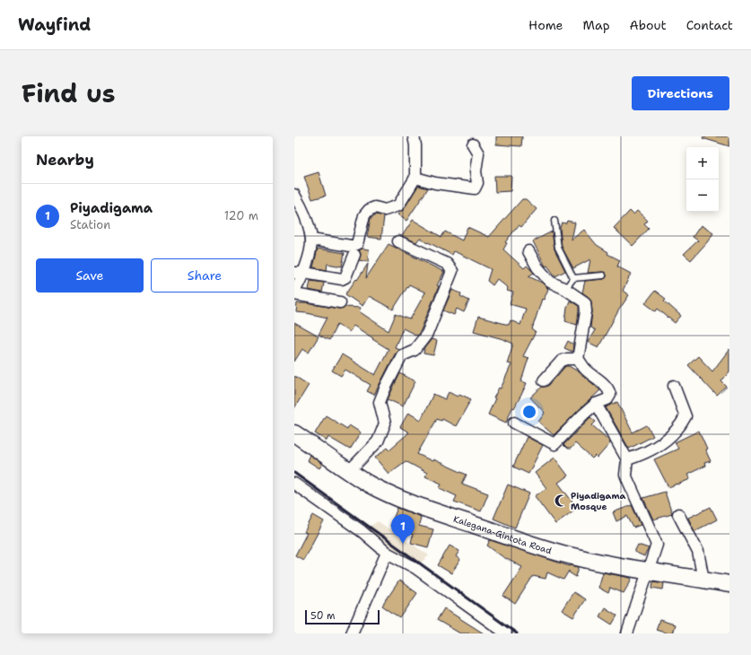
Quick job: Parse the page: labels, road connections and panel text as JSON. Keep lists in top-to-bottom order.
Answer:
{
  "streets": {
    "main road": ["Kalegana-Gintota Road"]
  },
  "places": {
    "mosque": ["Piyadigama Mosque"]
  },
  "scale_bar": "50 m",
  "page": {
    "header": "Wayfind",
    "nav": [
      "Home",
      "Map",
      "About",
      "Contact"
    ],
    "title": "Find us",
    "buttons": [
      "Directions",
      ["Save", "Share"]
    ],
    "heading": "Nearby",
    "map_buttons": ["+", "−"],
    "list": [
      {
        "mark": "1",
        "name": "Piyadigama",
        "note": "Station",
        "value": "120 m"
      }
    ],
    "pins": "1",
    "scale": "50 m"
  }
}
